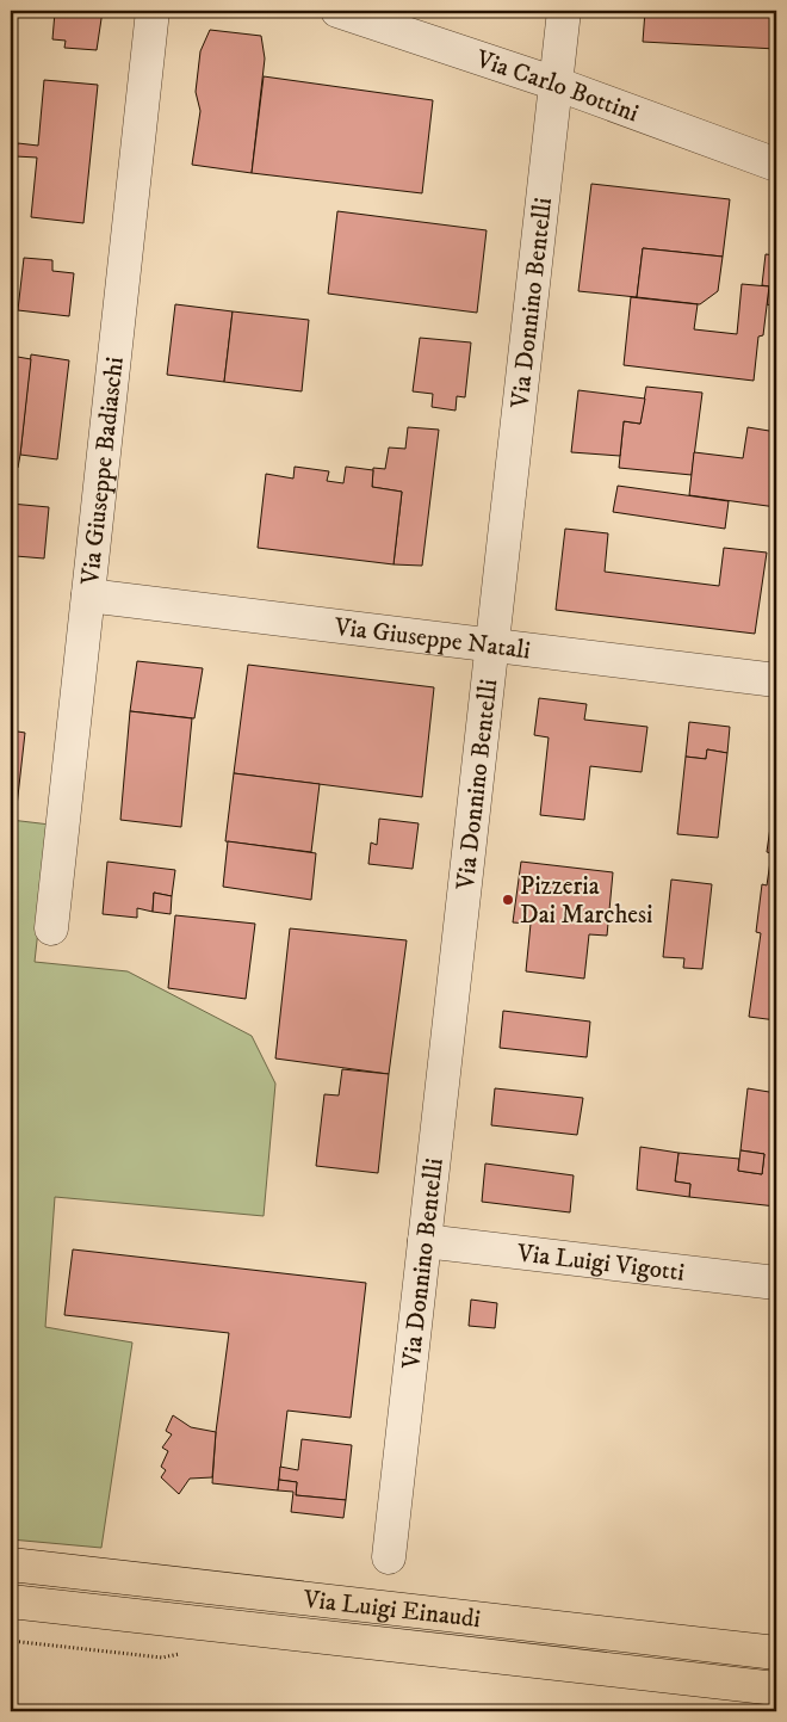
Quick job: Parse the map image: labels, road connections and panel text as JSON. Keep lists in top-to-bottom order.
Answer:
{
  "streets": {
    "main road": ["Via Luigi Einaudi"],
    "street": [
      "Via Carlo Bottini",
      "Via Donnino Bentelli",
      "Via Giuseppe Badiaschi",
      "Via Giuseppe Natali",
      "Via Luigi Vigotti"
    ]
  },
  "crossings": [
    ["Via Carlo Bottini", "Via Donnino Bentelli"],
    ["Via Donnino Bentelli", "Via Giuseppe Natali"],
    ["Via Donnino Bentelli", "Via Luigi Vigotti"],
    ["Via Giuseppe Badiaschi", "Via Giuseppe Natali"]
  ],
  "places": ["Pizzeria Dai Marchesi"]
}
